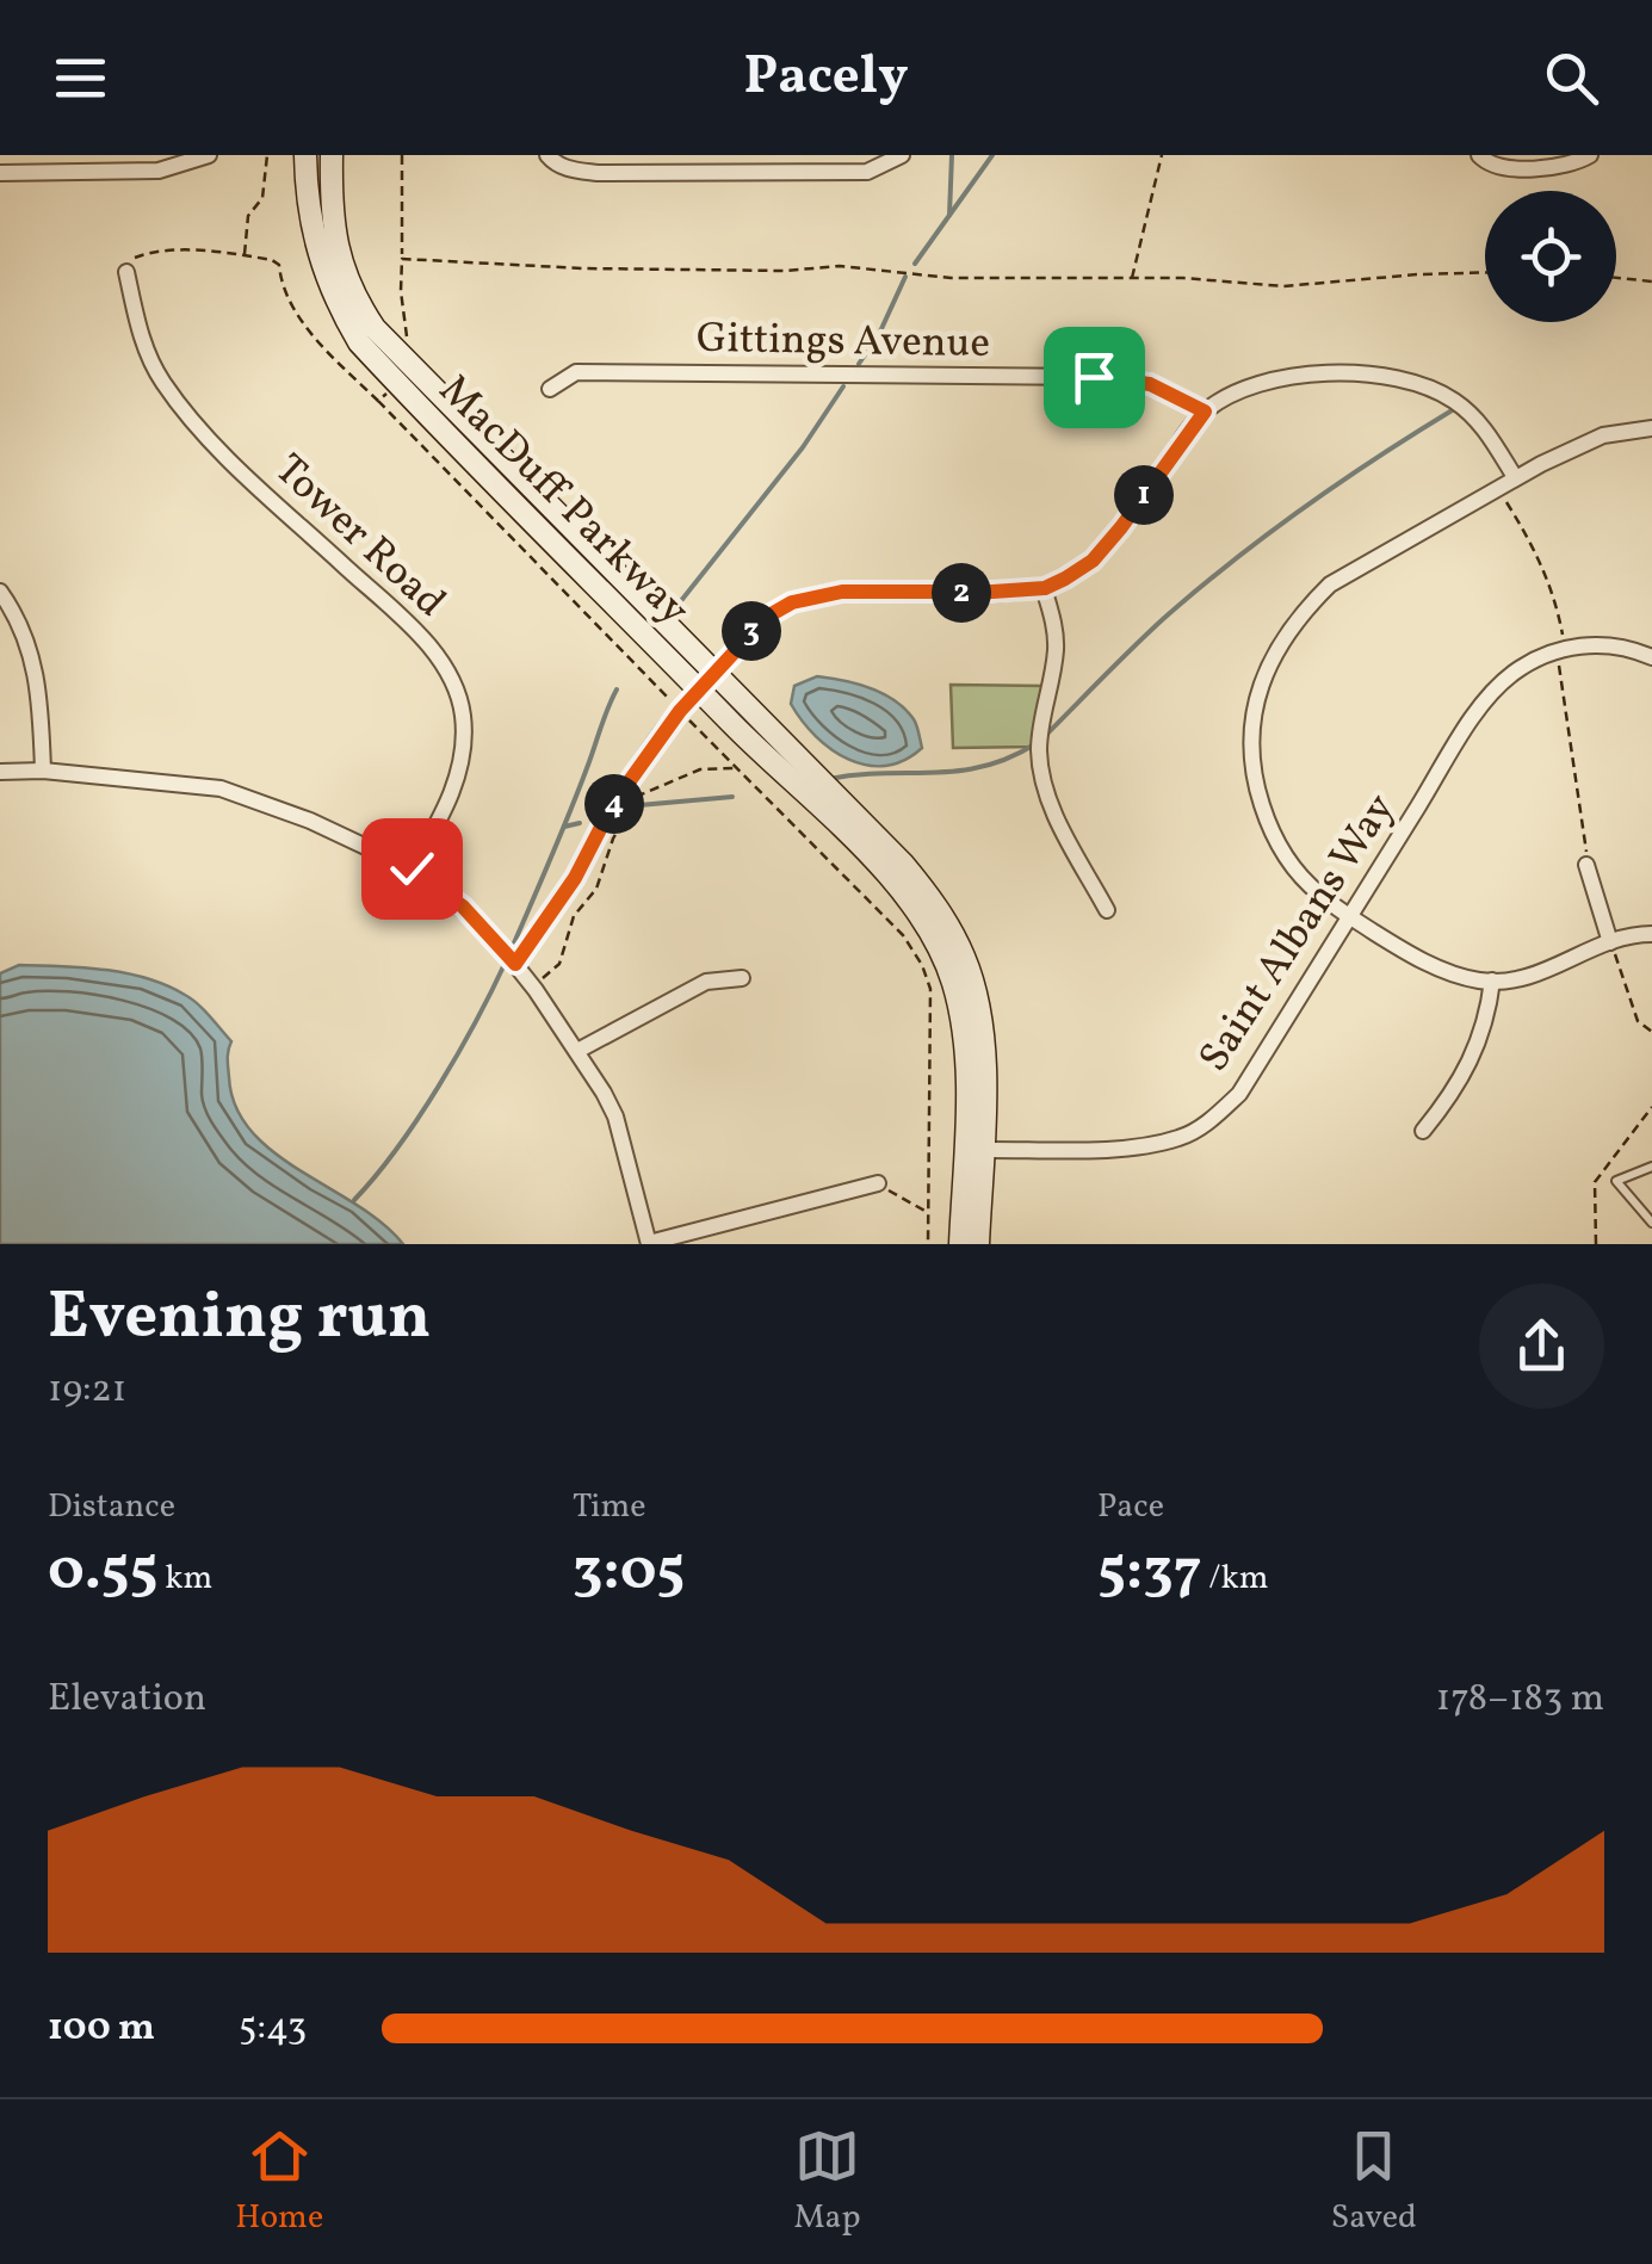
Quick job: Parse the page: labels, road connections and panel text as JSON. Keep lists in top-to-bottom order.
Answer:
{
  "streets": {
    "street": [
      "Gittings Avenue",
      "MacDuff Parkway",
      "Tower Road",
      "Saint Albans Way"
    ]
  },
  "crossings": [
    ["MacDuff Parkway", "Saint Albans Way"]
  ],
  "page": {
    "header": "Pacely",
    "pins": [
      "1",
      "2",
      "3",
      "4"
    ],
    "heading": ["Evening run", "19:21"],
    "stats": [
      ["Distance", "0.55 km"],
      ["Time", "3:05"],
      ["Pace", "5:37 /km"]
    ],
    "chart": ["Elevation", "178–183 m"],
    "list": [
      {
        "name": "100 m",
        "note": "5:43"
      }
    ],
    "tabs": ["Home", "Map", "Saved"]
  }
}
